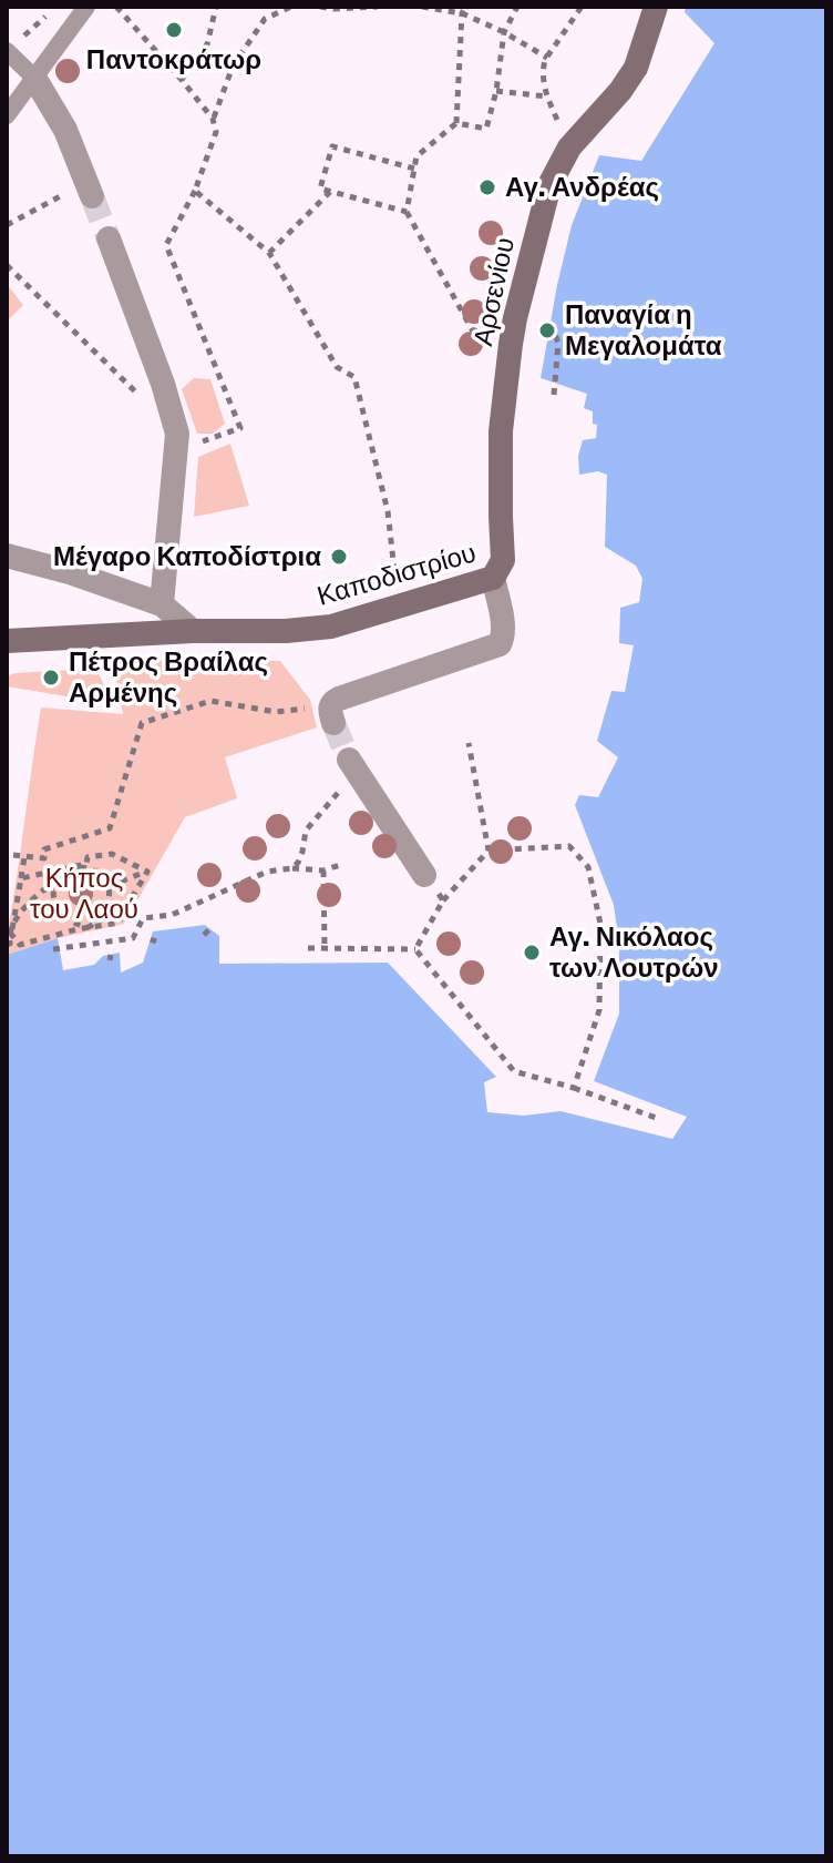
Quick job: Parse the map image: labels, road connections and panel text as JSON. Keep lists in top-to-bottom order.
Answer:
{
  "streets": {
    "main road": ["Αρσενίου", "Καποδιστρίου"]
  },
  "crossings": [
    ["Αρσενίου", "Καποδιστρίου"]
  ],
  "parks": ["Κήπος του Λαού"],
  "places": [
    "Παντοκράτωρ",
    "Αγ. Ανδρέας",
    "Παναγία η Μεγαλομάτα",
    "Μέγαρο Καποδίστρια",
    "Πέτρος Βραίλας Αρμένης",
    "Αγ. Νικόλαος των Λουτρών"
  ]
}
